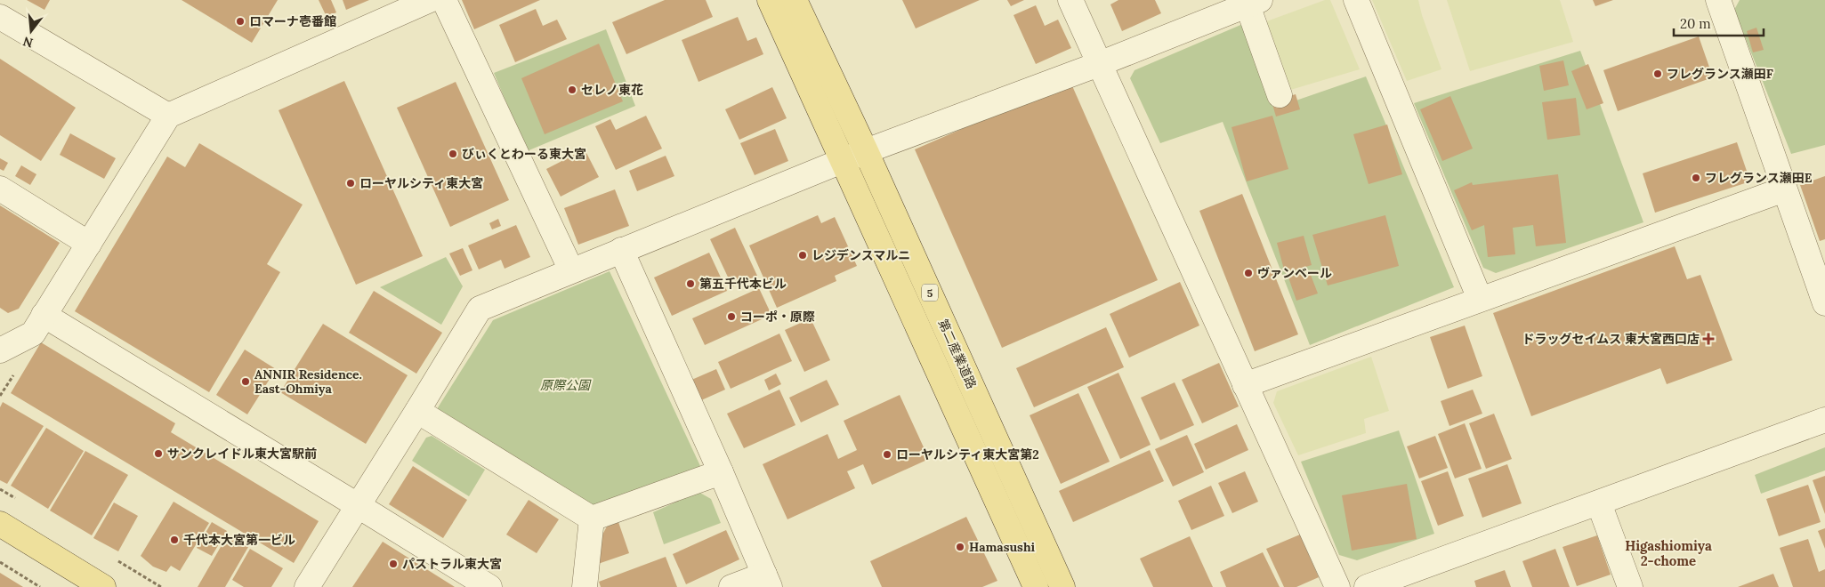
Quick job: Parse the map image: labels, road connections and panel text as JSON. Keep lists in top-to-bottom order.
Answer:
{
  "streets": {
    "main road": ["5", "第二産業道路"]
  },
  "districts": ["Higashiomiya 2-chome"],
  "parks": ["原際公園"],
  "places": {
    "other": [
      "ロマーナ壱番館",
      "フレグランス瀬田F",
      "セレノ東花",
      "びぃくとわーる東大宮",
      "フレグランス瀬田E",
      "ローヤルシティ東大宮",
      "レジデンスマルニ",
      "ヴァンベール",
      "第五千代本ビル",
      "コーポ・原際",
      "ANNIR Residence. East-Ohmiya",
      "サンクレイドル東大宮駅前",
      "ローヤルシティ東大宮第2",
      "千代本大宮第一ビル",
      "Hamasushi",
      "パストラル東大宮"
    ],
    "health": ["ドラッグセイムス 東大宮西口店"]
  },
  "scale_bar": "20 m",
  "north": "bottom"
}
